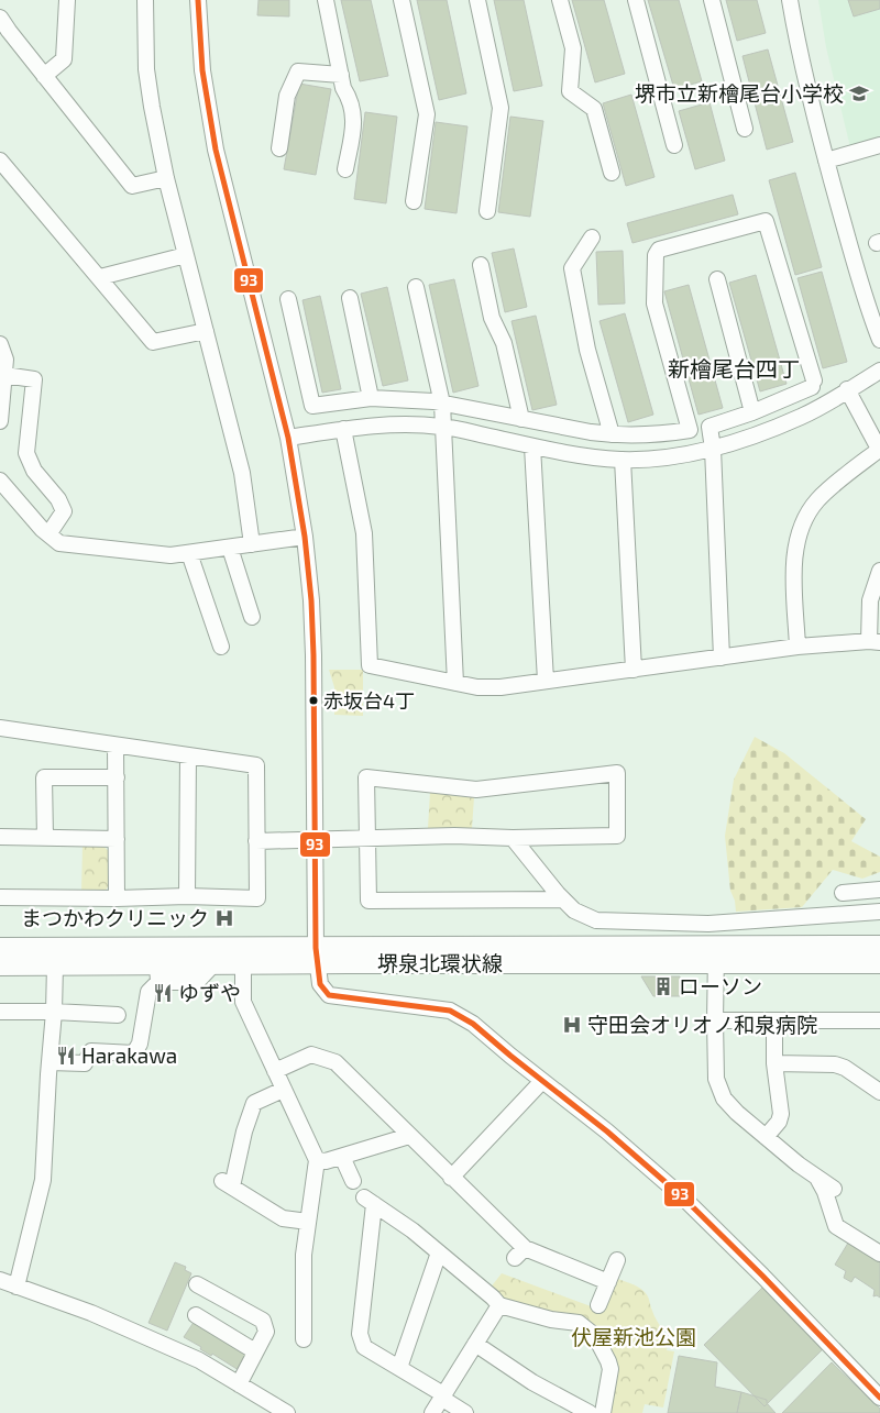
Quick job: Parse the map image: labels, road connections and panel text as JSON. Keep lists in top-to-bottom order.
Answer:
{
  "streets": {
    "main road": ["堺泉北環状線"]
  },
  "districts": ["新檜尾台四丁"],
  "parks": ["伏屋新池公園"],
  "places": {
    "school or university": ["堺市立新檜尾台小学校"],
    "other": ["赤坂台4丁"],
    "hospital": ["まつかわクリニック", "守田会オリオノ和泉病院"],
    "building": ["ローソン"],
    "restaurant": ["ゆずや", "Harakawa"]
  },
  "lines": ["transit line 93"]
}
